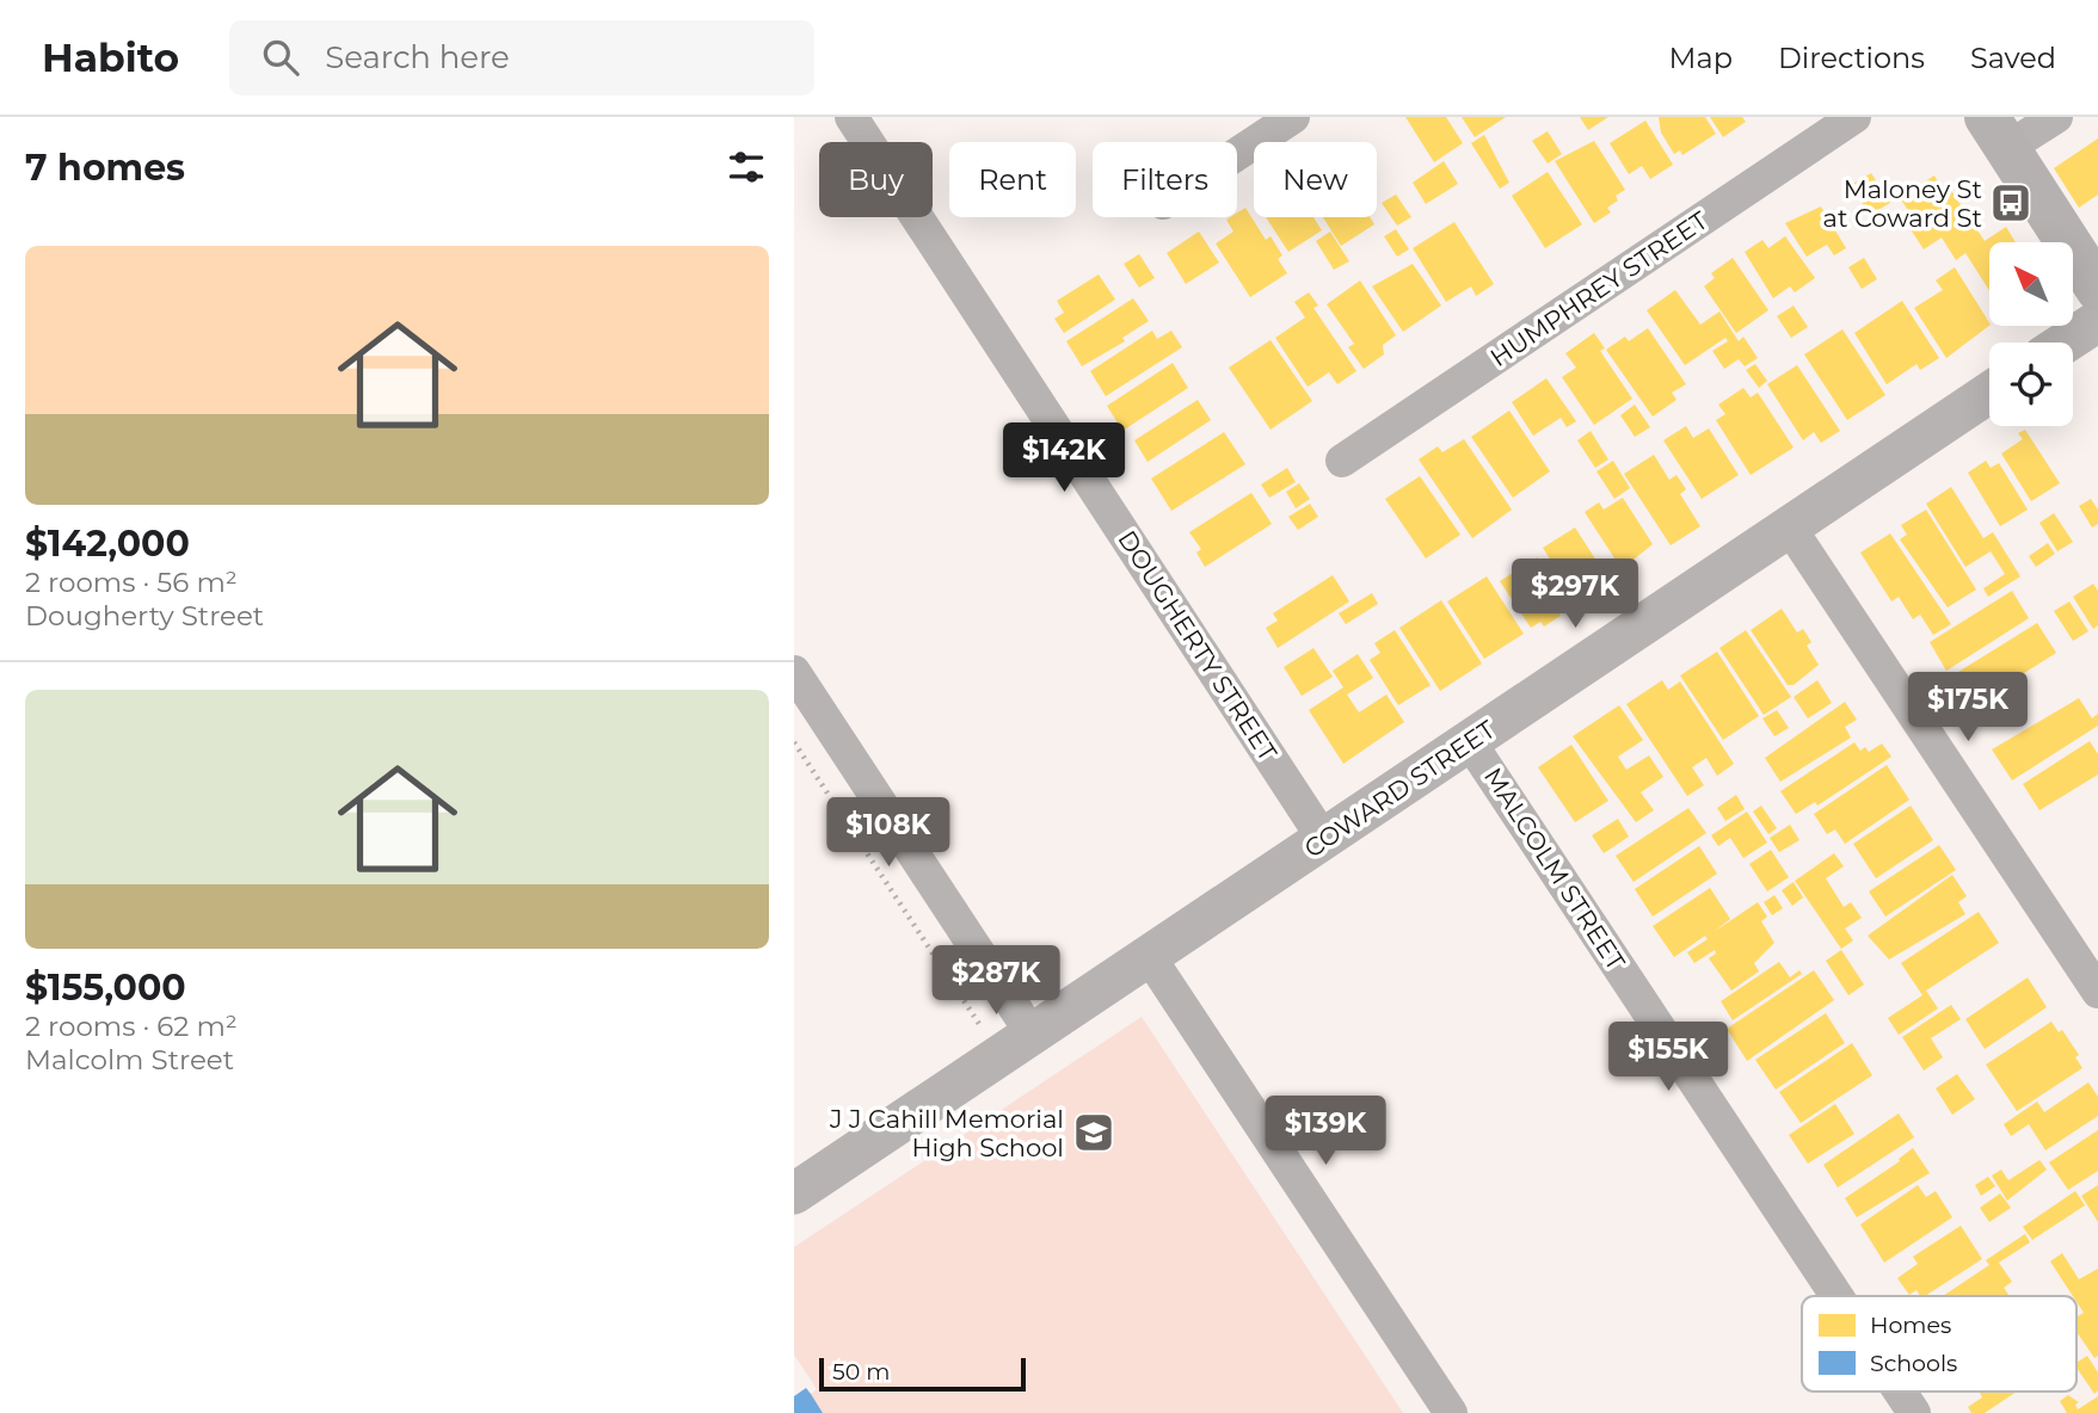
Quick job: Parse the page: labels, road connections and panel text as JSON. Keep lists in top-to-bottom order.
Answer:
{
  "streets": {
    "street": [
      "HUMPHREY STREET",
      "DOUGHERTY STREET",
      "COWARD STREET",
      "MALCOLM STREET"
    ]
  },
  "crossings": [
    ["DOUGHERTY STREET", "COWARD STREET"],
    ["COWARD STREET", "MALCOLM STREET"]
  ],
  "places": {
    "bus stop": ["Maloney St at Coward St"],
    "school or university": ["J J Cahill Memorial High School"]
  },
  "legend": ["Homes", "Schools"],
  "scale_bar": "50 m",
  "north": "top left",
  "page": {
    "header": "Habito",
    "search": "Search here",
    "nav": ["Map", "Directions", "Saved"],
    "heading": "7 homes",
    "chip": [
      "Buy",
      "Rent",
      "Filters",
      "New"
    ],
    "list": [
      {
        "name": "$142,000",
        "note": "2 rooms · 56 m² · Dougherty Street"
      },
      {
        "name": "$155,000",
        "note": "2 rooms · 62 m² · Malcolm Street"
      }
    ],
    "price": [
      "$142K",
      "$297K",
      "$175K",
      "$108K",
      "$287K",
      "$155K",
      "$139K"
    ],
    "scale": "50 m"
  }
}
